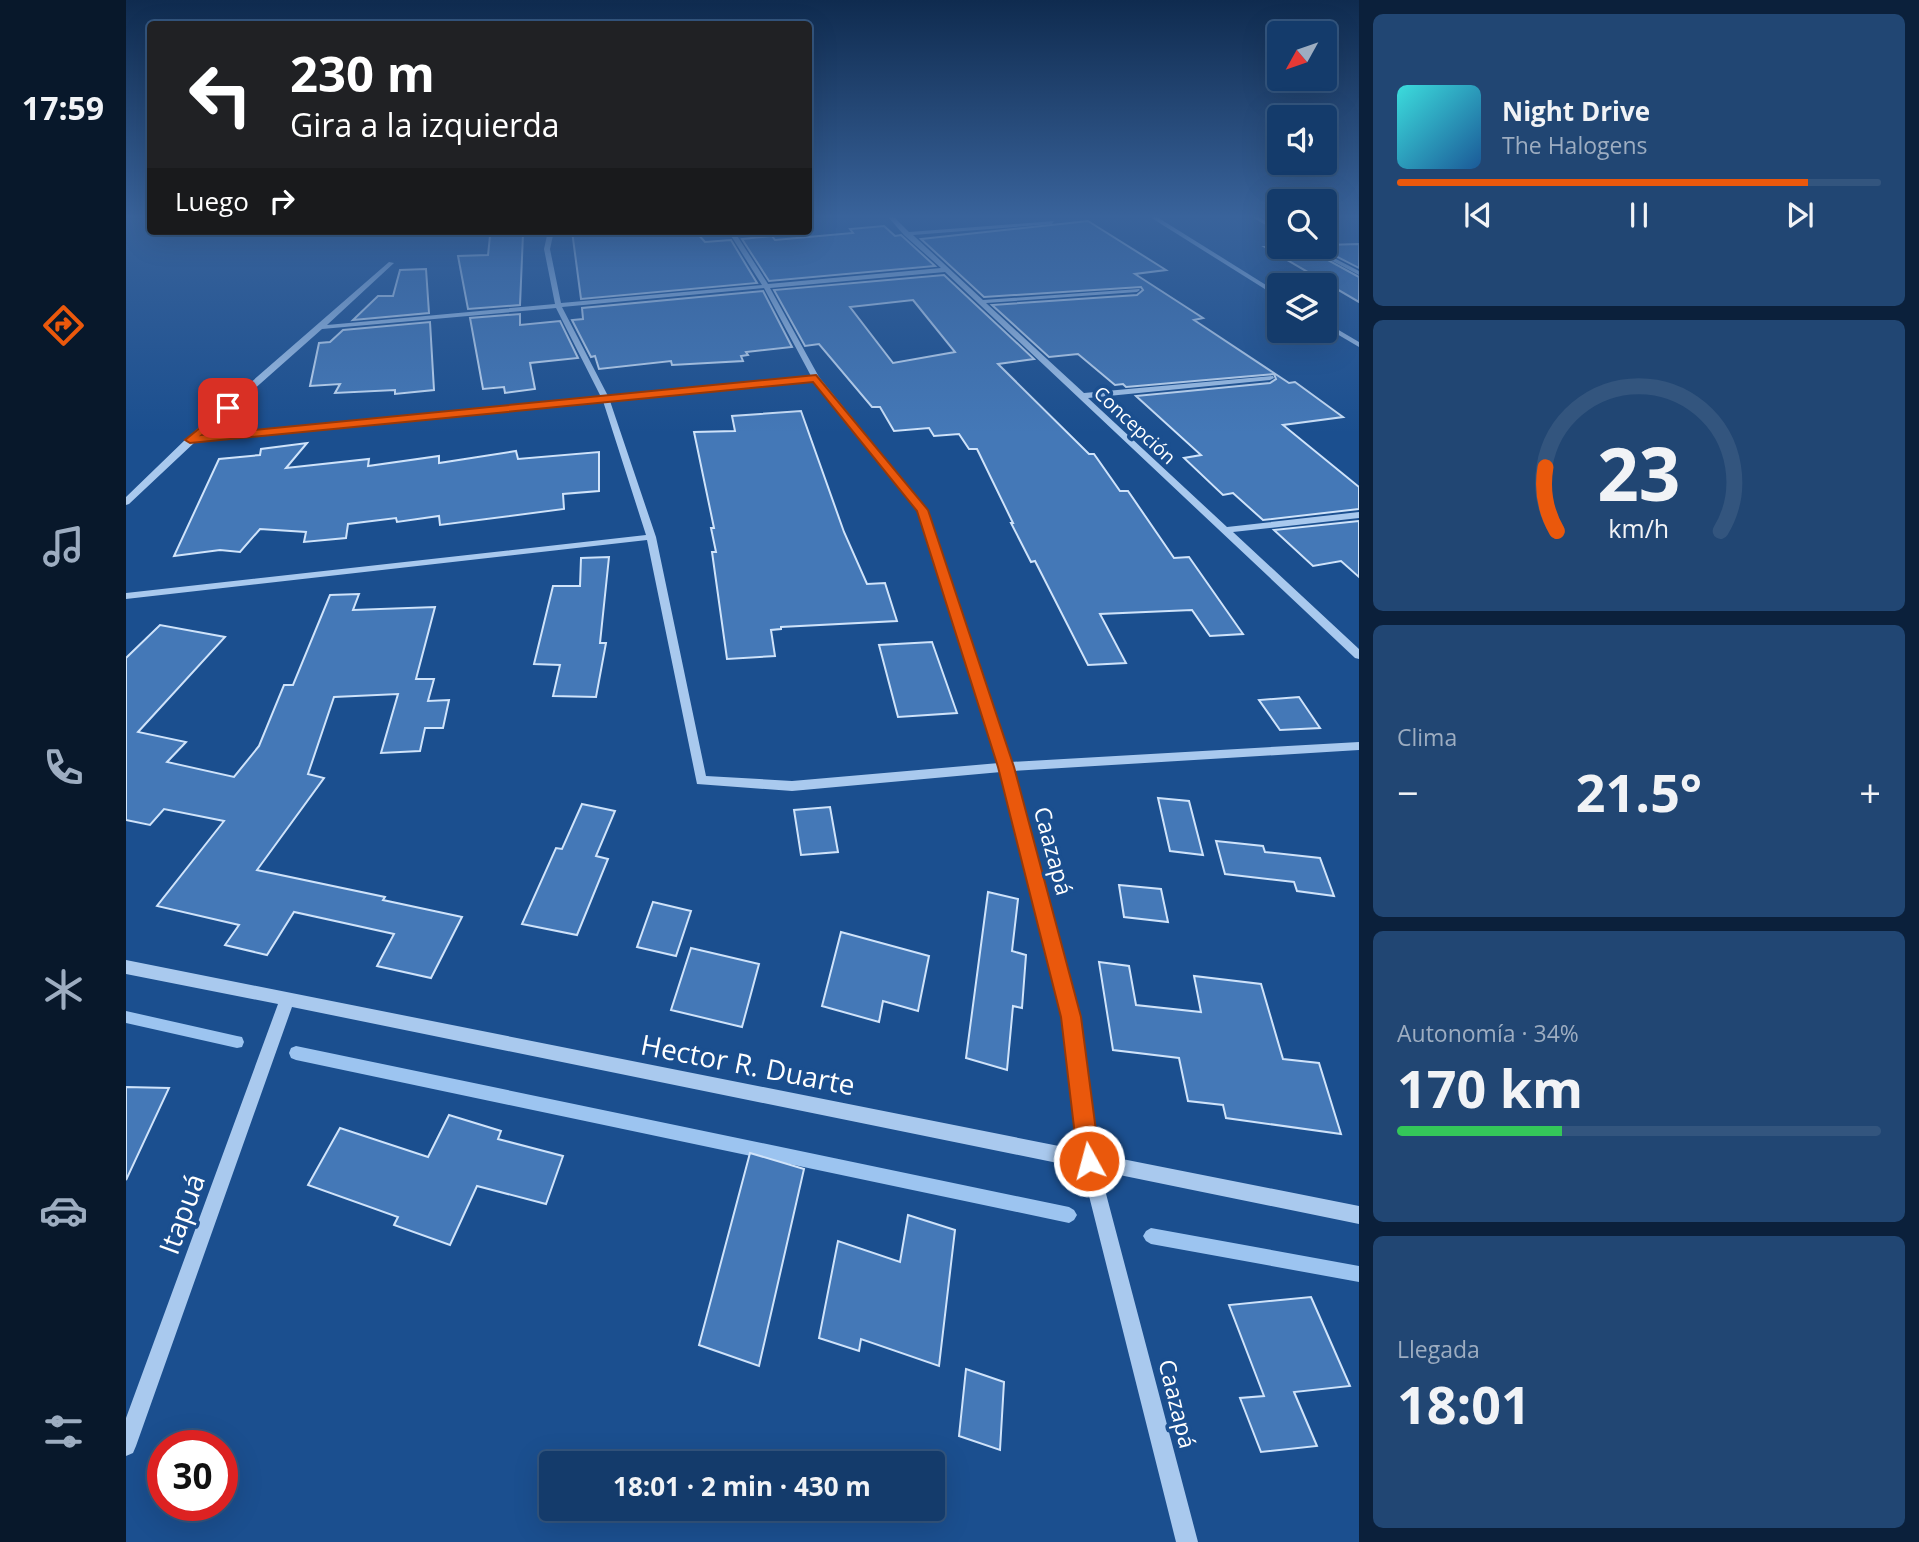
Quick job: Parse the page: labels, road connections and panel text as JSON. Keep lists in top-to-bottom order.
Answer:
{
  "streets": {
    "street": [
      "Concepción",
      "Caazapá",
      "Hector R. Duarte",
      "Itapuá"
    ]
  },
  "crossings": [
    ["Caazapá", "Hector R. Duarte"],
    ["Hector R. Duarte", "Itapuá"]
  ],
  "north": "bottom left",
  "page": {
    "tabs": "17:59",
    "turn": ["230 m", "Gira a la izquierda"],
    "song": ["Night Drive", "The Halogens"],
    "then": "Luego",
    "tile": [
      "Clima",
      ["Autonomía · 34%", "170 km"],
      ["Llegada", "18:01"]
    ],
    "heat": ["−", "21.5°", "+"],
    "limit": "30",
    "trip": "18:01 · 2 min · 430 m",
    "gauge": ["23", "km/h"]
  }
}
